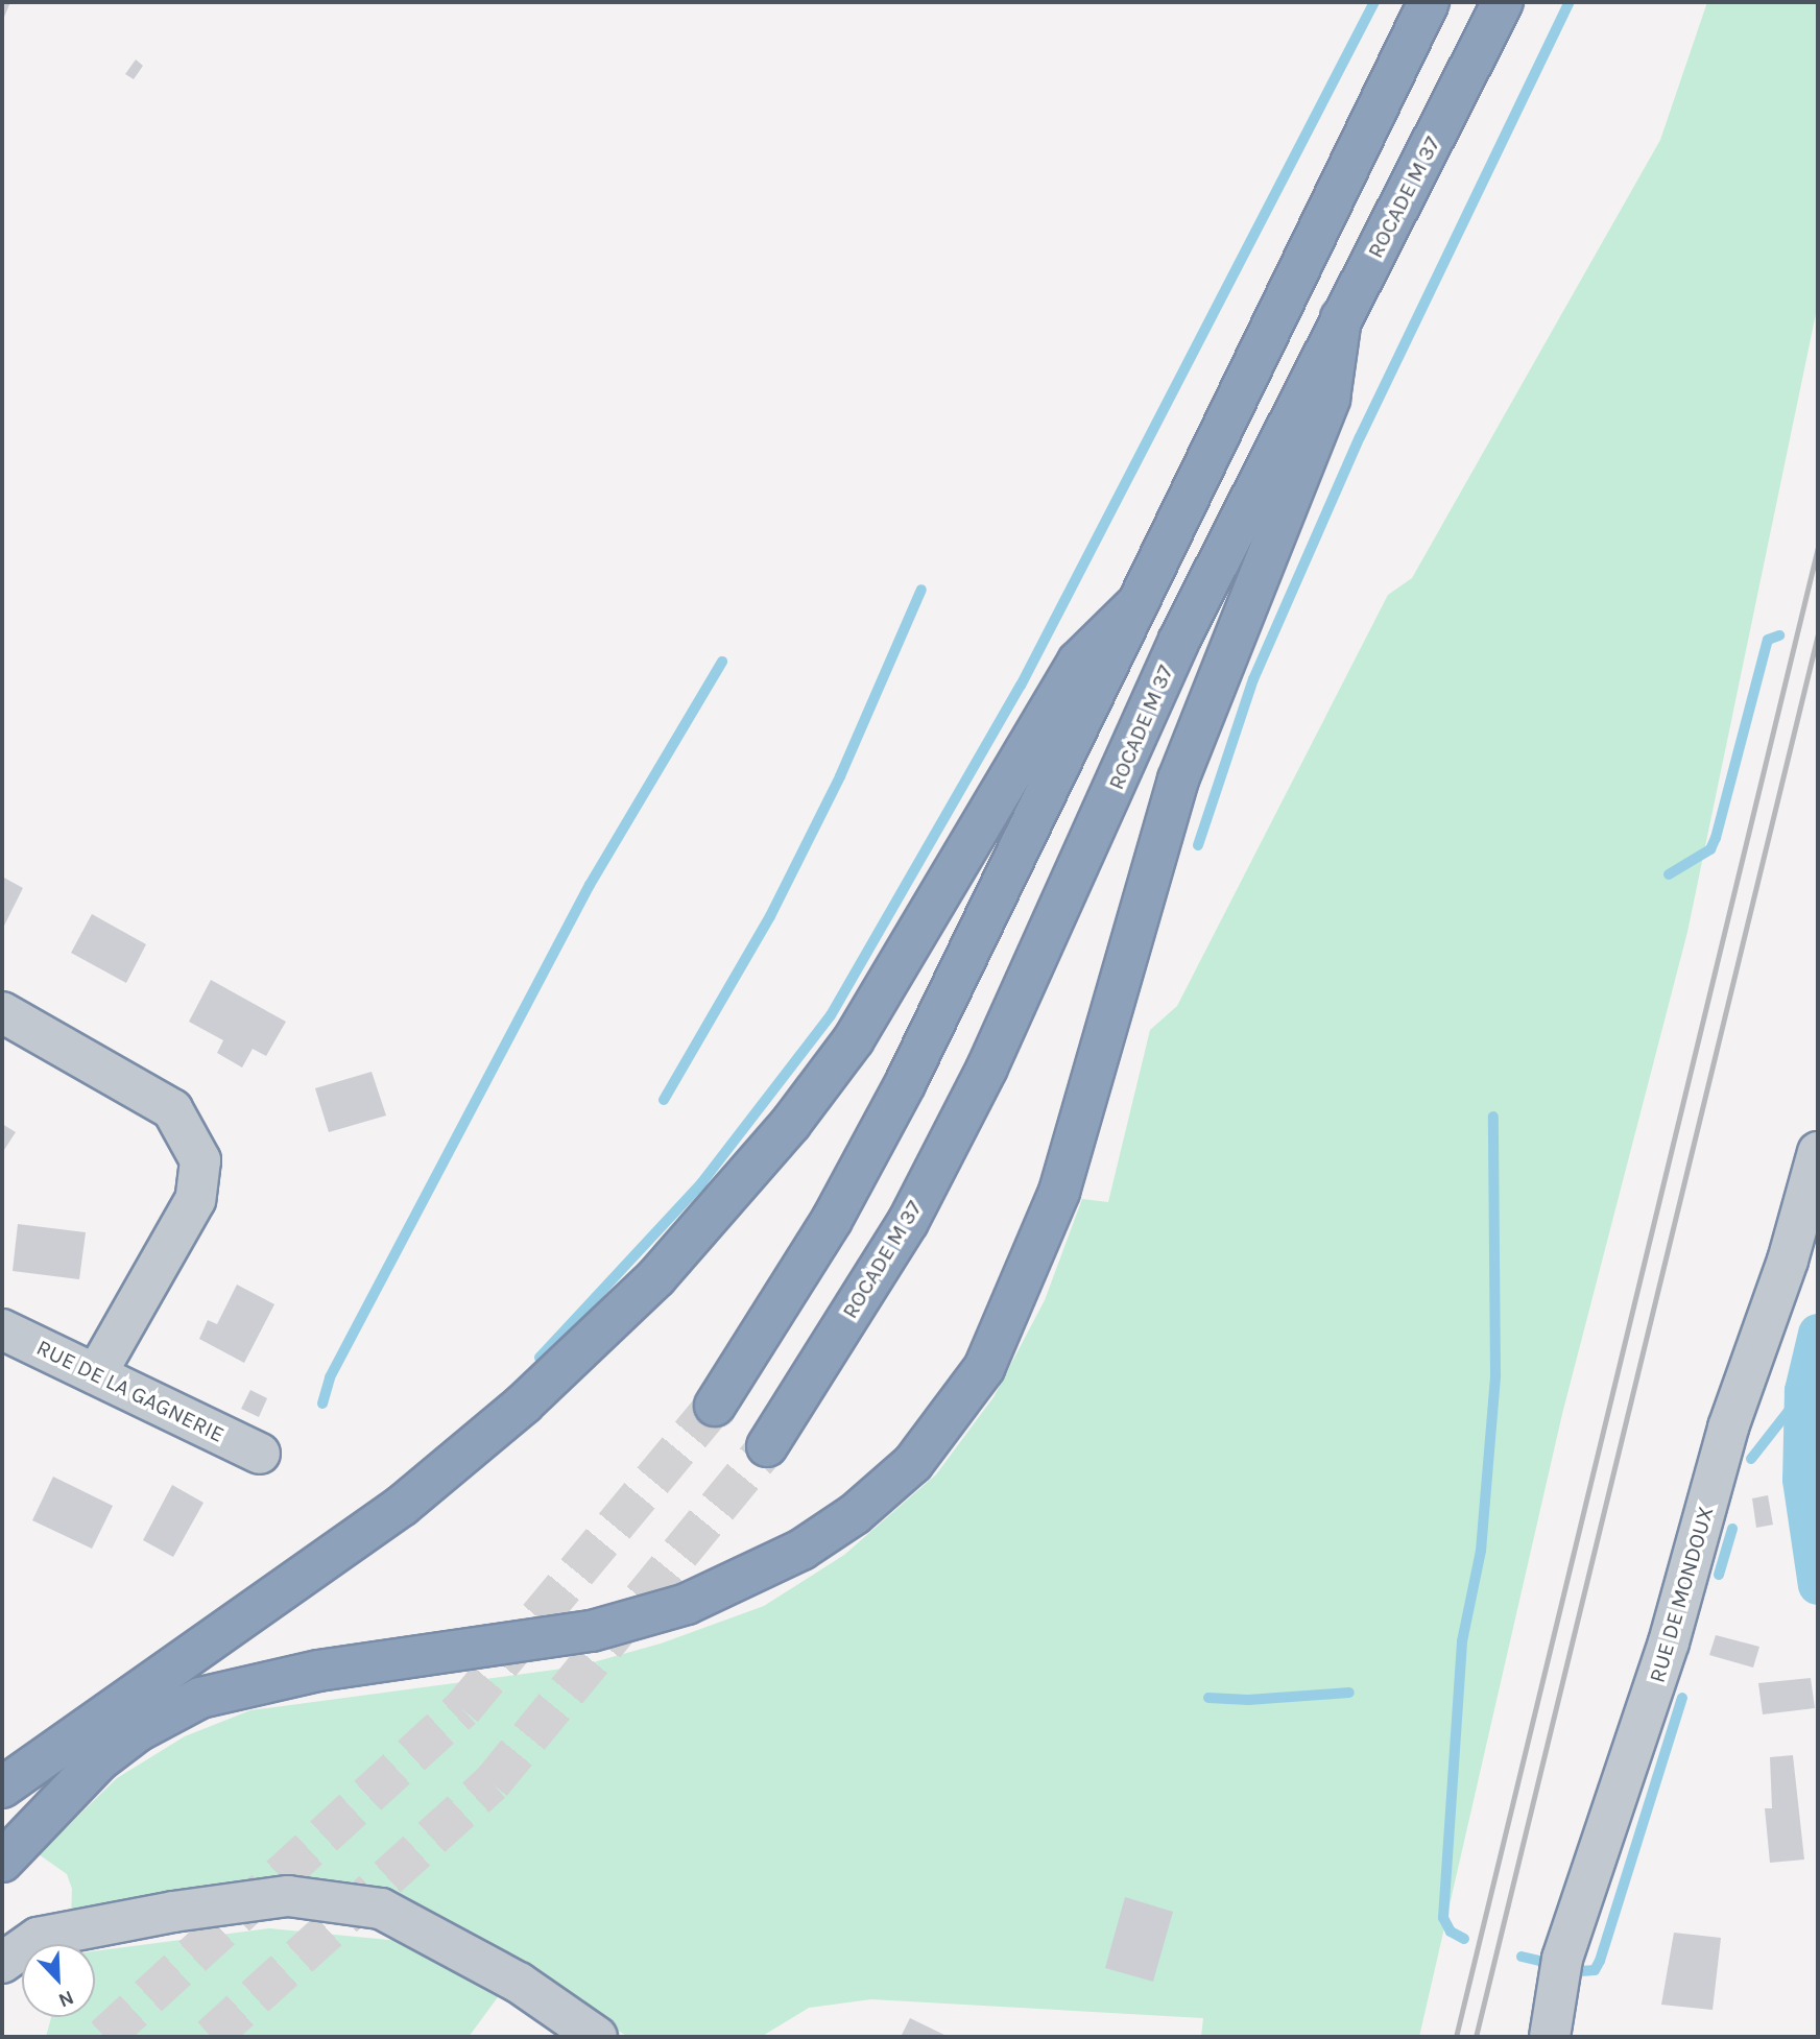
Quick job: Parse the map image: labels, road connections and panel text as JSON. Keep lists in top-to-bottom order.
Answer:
{
  "streets": {
    "highway": ["ROCADE M 37"],
    "street": ["RUE DE LA GAGNERIE", "RUE DE MONDOUX"]
  },
  "north": "bottom right"
}
